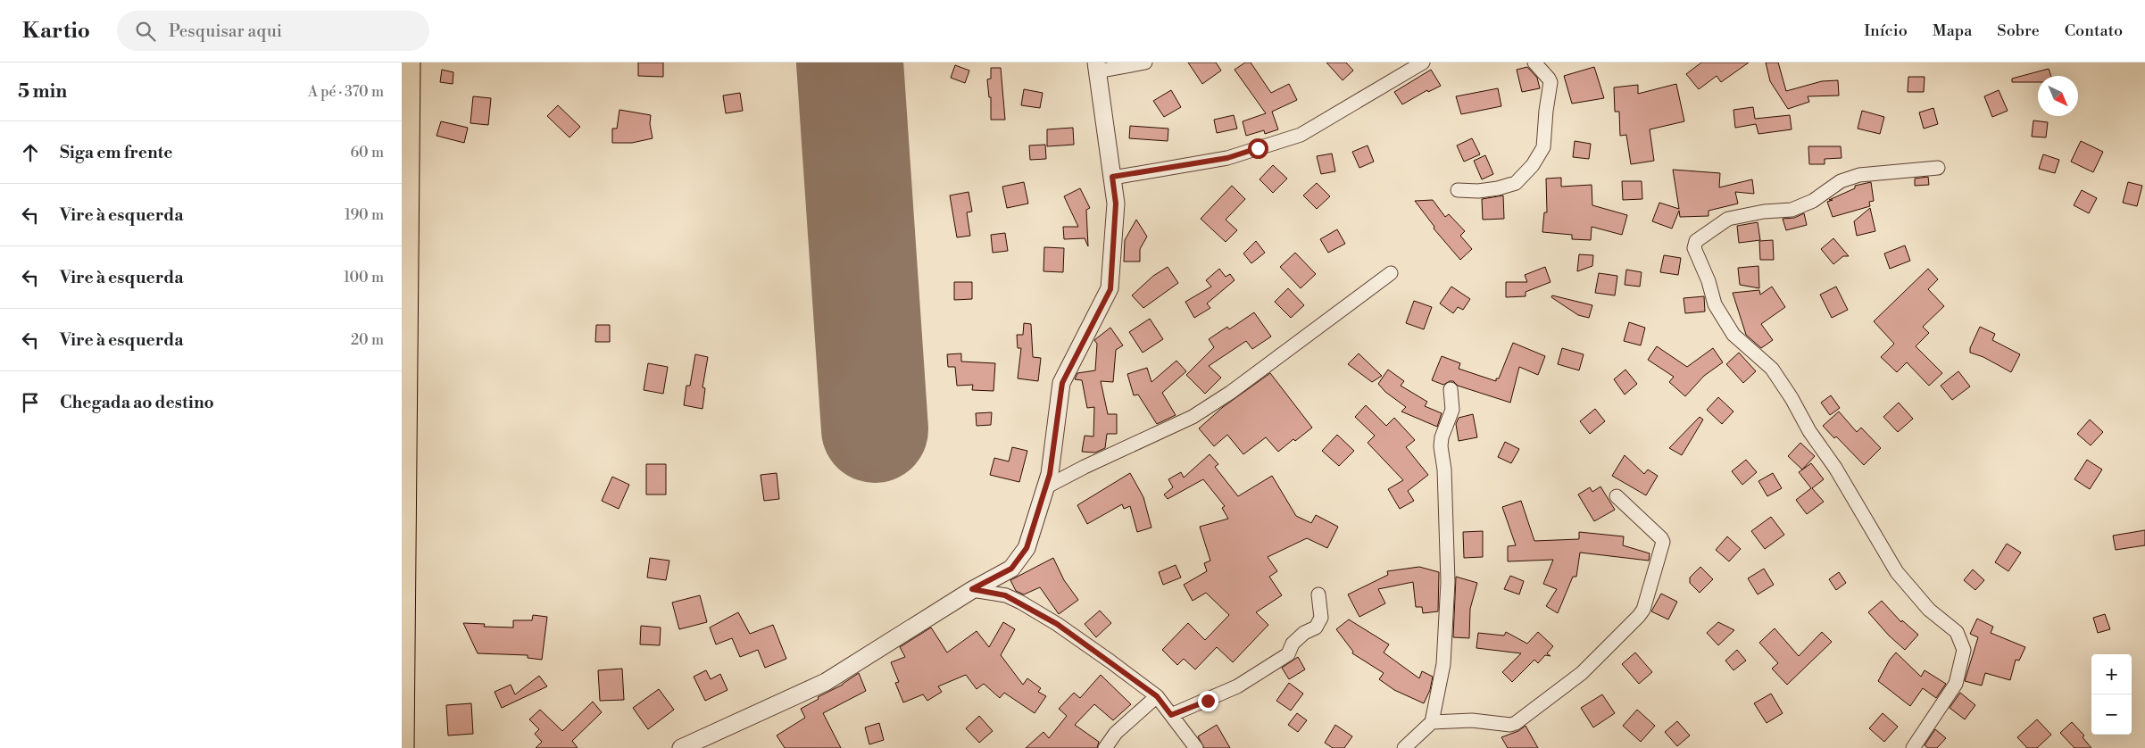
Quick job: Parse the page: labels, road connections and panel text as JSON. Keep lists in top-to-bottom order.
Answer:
{
  "north": "bottom right",
  "page": {
    "header": "Kartio",
    "search": "Pesquisar aqui",
    "nav": [
      "Início",
      "Mapa",
      "Sobre",
      "Contato"
    ],
    "heading": ["5 min", "A pé · 370 m"],
    "list": [
      ["Siga em frente", "60 m"],
      ["Vire à esquerda", "190 m"],
      ["Vire à esquerda", "100 m"],
      ["Vire à esquerda", "20 m"],
      "Chegada ao destino"
    ],
    "map_buttons": ["+", "−"]
  }
}
